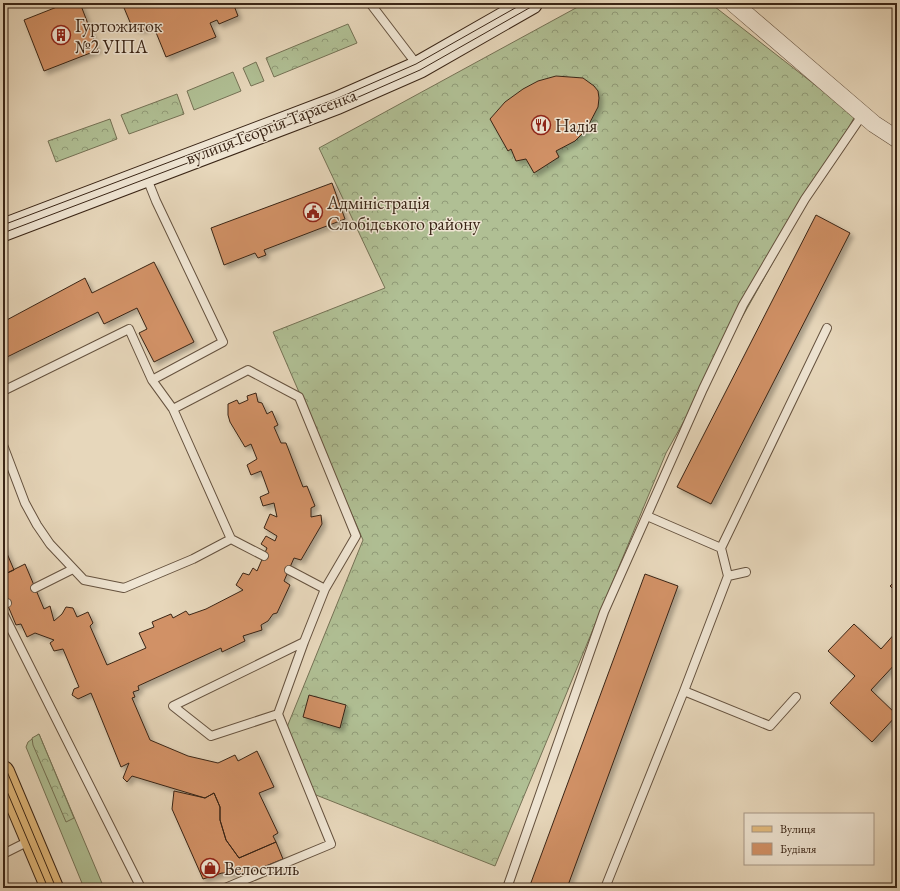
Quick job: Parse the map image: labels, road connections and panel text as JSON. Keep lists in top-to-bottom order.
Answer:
{
  "streets": {
    "main road": ["вулиця Георгія Тарасенка"]
  },
  "places": {
    "building": ["Гуртожиток №2 УІПА"],
    "restaurant": ["Надія"],
    "public building": ["Адміністрація Слобідського району"],
    "shop": ["Велостиль"]
  },
  "legend": ["Вулиця", "Будівля"]
}
